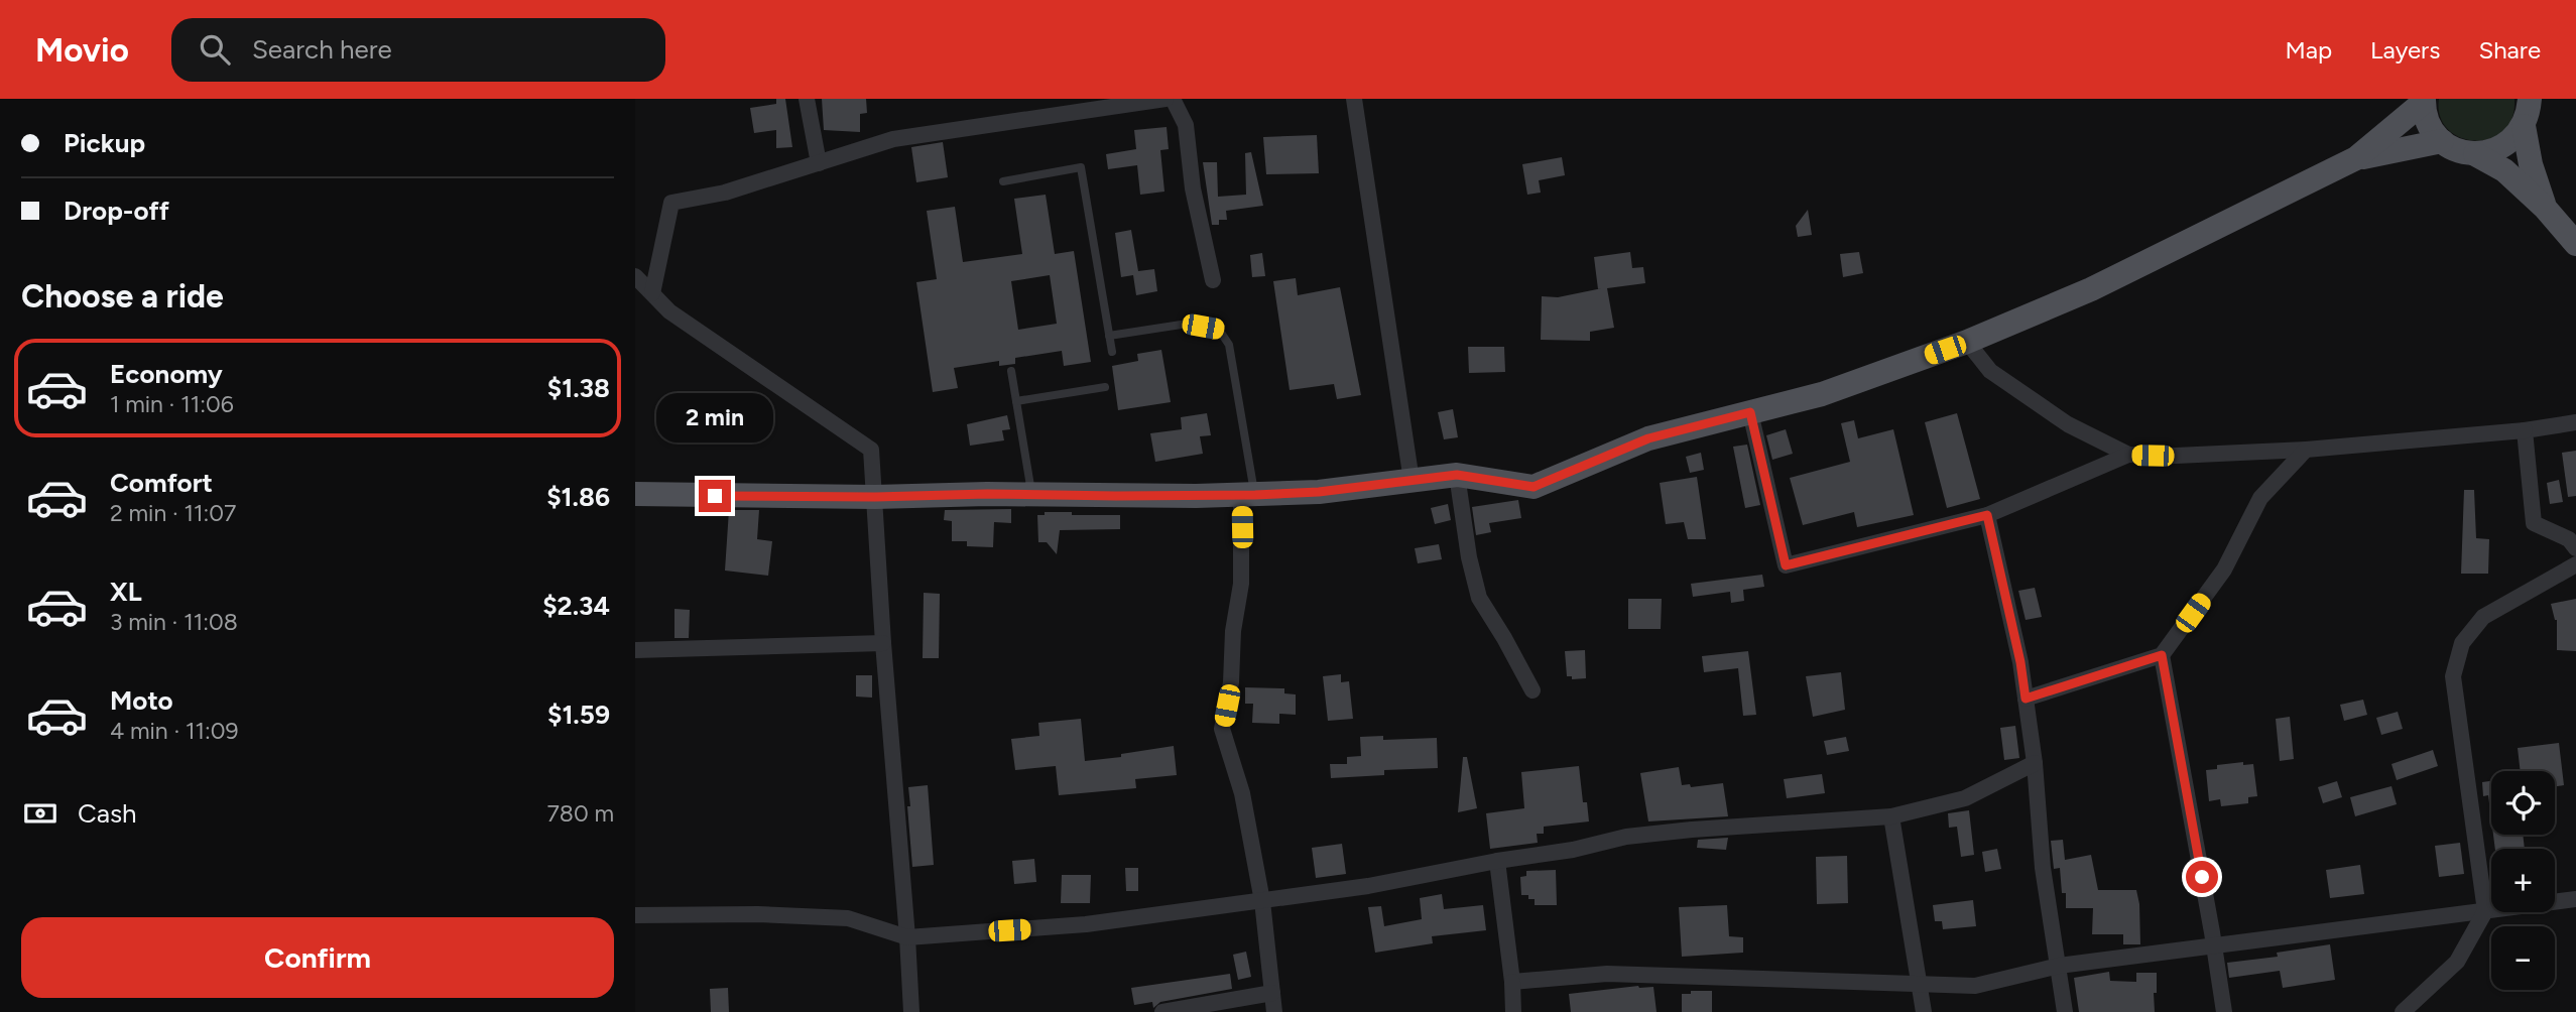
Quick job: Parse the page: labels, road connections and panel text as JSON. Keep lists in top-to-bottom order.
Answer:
{
  "page": {
    "header": "Movio",
    "search": "Search here",
    "nav": ["Map", "Layers", "Share"],
    "banner": ["Pickup", "Drop-off"],
    "heading": "Choose a ride",
    "list": [
      {
        "name": "Economy",
        "note": "1 min · 11:06",
        "value": "$1.38"
      },
      {
        "name": "Comfort",
        "note": "2 min · 11:07",
        "value": "$1.86"
      },
      {
        "name": "XL",
        "note": "3 min · 11:08",
        "value": "$2.34"
      },
      {
        "name": "Moto",
        "note": "4 min · 11:09",
        "value": "$1.59"
      }
    ],
    "bubble": "2 min",
    "map_buttons": ["+", "−"],
    "pay": ["Cash", "780 m"],
    "buttons": "Confirm"
  }
}
